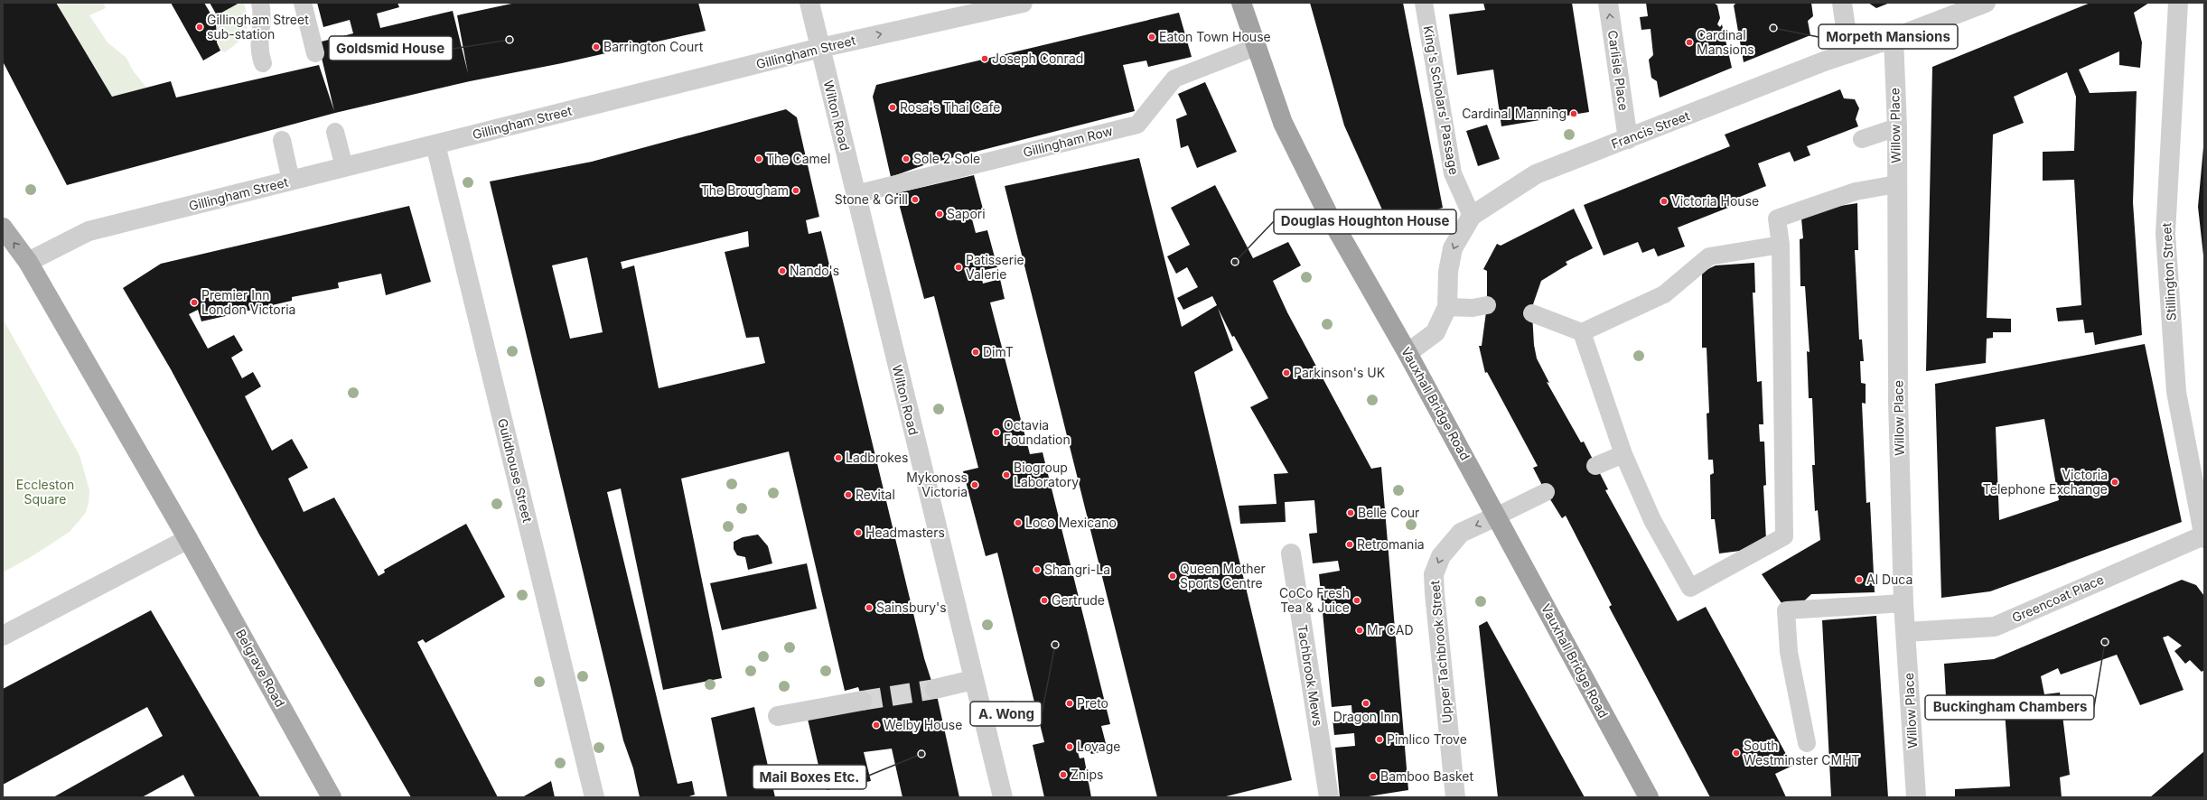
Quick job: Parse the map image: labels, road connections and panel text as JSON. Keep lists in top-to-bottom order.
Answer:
{
  "streets": {
    "highway": ["Vauxhall Bridge Road"],
    "main road": ["Belgrave Road"],
    "street": [
      "Gillingham Street",
      "Carlisle Place",
      "Wilton Road",
      "Willow Place",
      "Francis Street",
      "Stillington Street",
      "Guildhouse Street",
      "Greencoat Place",
      "Upper Tachbrook Street",
      "Tachbrook Mews"
    ],
    "lane": ["King's Scholars' Passage", "Gillingham Row"]
  },
  "crossings": [
    ["Gillingham Street", "Wilton Road"],
    ["Gillingham Street", "Guildhouse Street"],
    ["Carlisle Place", "Francis Street"],
    ["King's Scholars' Passage", "Francis Street"],
    ["Wilton Road", "Gillingham Row"],
    ["Willow Place", "Francis Street"],
    ["Willow Place", "Greencoat Place"],
    ["Francis Street", "Vauxhall Bridge Road"],
    ["Gillingham Row", "Vauxhall Bridge Road"],
    ["Stillington Street", "Greencoat Place"],
    ["Vauxhall Bridge Road", "Upper Tachbrook Street"]
  ],
  "one_way": ["Carlisle Place", "Upper Tachbrook Street"],
  "parks": ["Eccleston Square"],
  "places": [
    "Gillingham Street sub-station",
    "Morpeth Mansions",
    "Eaton Town House",
    "Goldsmid House",
    "Cardinal Mansions",
    "Barrington Court",
    "Joseph Conrad",
    "Rosa's Thai Cafe",
    "Cardinal Manning",
    "The Camel",
    "Sole 2 Sole",
    "The Brougham",
    "Stone & Grill",
    "Victoria House",
    "Sapori",
    "Douglas Houghton House",
    "Patisserie Valerie",
    "Nando's",
    "Premier Inn London Victoria",
    "DimT",
    "Parkinson's UK",
    "Octavia Foundation",
    "Ladbrokes",
    "Biogroup Laboratory",
    "Victoria Telephone Exchange",
    "Mykonoss Victoria",
    "Revital",
    "Belle Cour",
    "Loco Mexicano",
    "Headmasters",
    "Retromania",
    "Shangri-La",
    "Queen Mother Sports Centre",
    "Al Duca",
    "Gertrude",
    "CoCo Fresh Tea & Juice",
    "Sainsbury's",
    "Mr CAD",
    "Buckingham Chambers",
    "A. Wong",
    "Preto",
    "Dragon Inn",
    "Welby House",
    "Pimlico Trove",
    "Lovage",
    "South Westminster CMHT",
    "Mail Boxes Etc.",
    "Znips",
    "Bamboo Basket"
  ]
}
